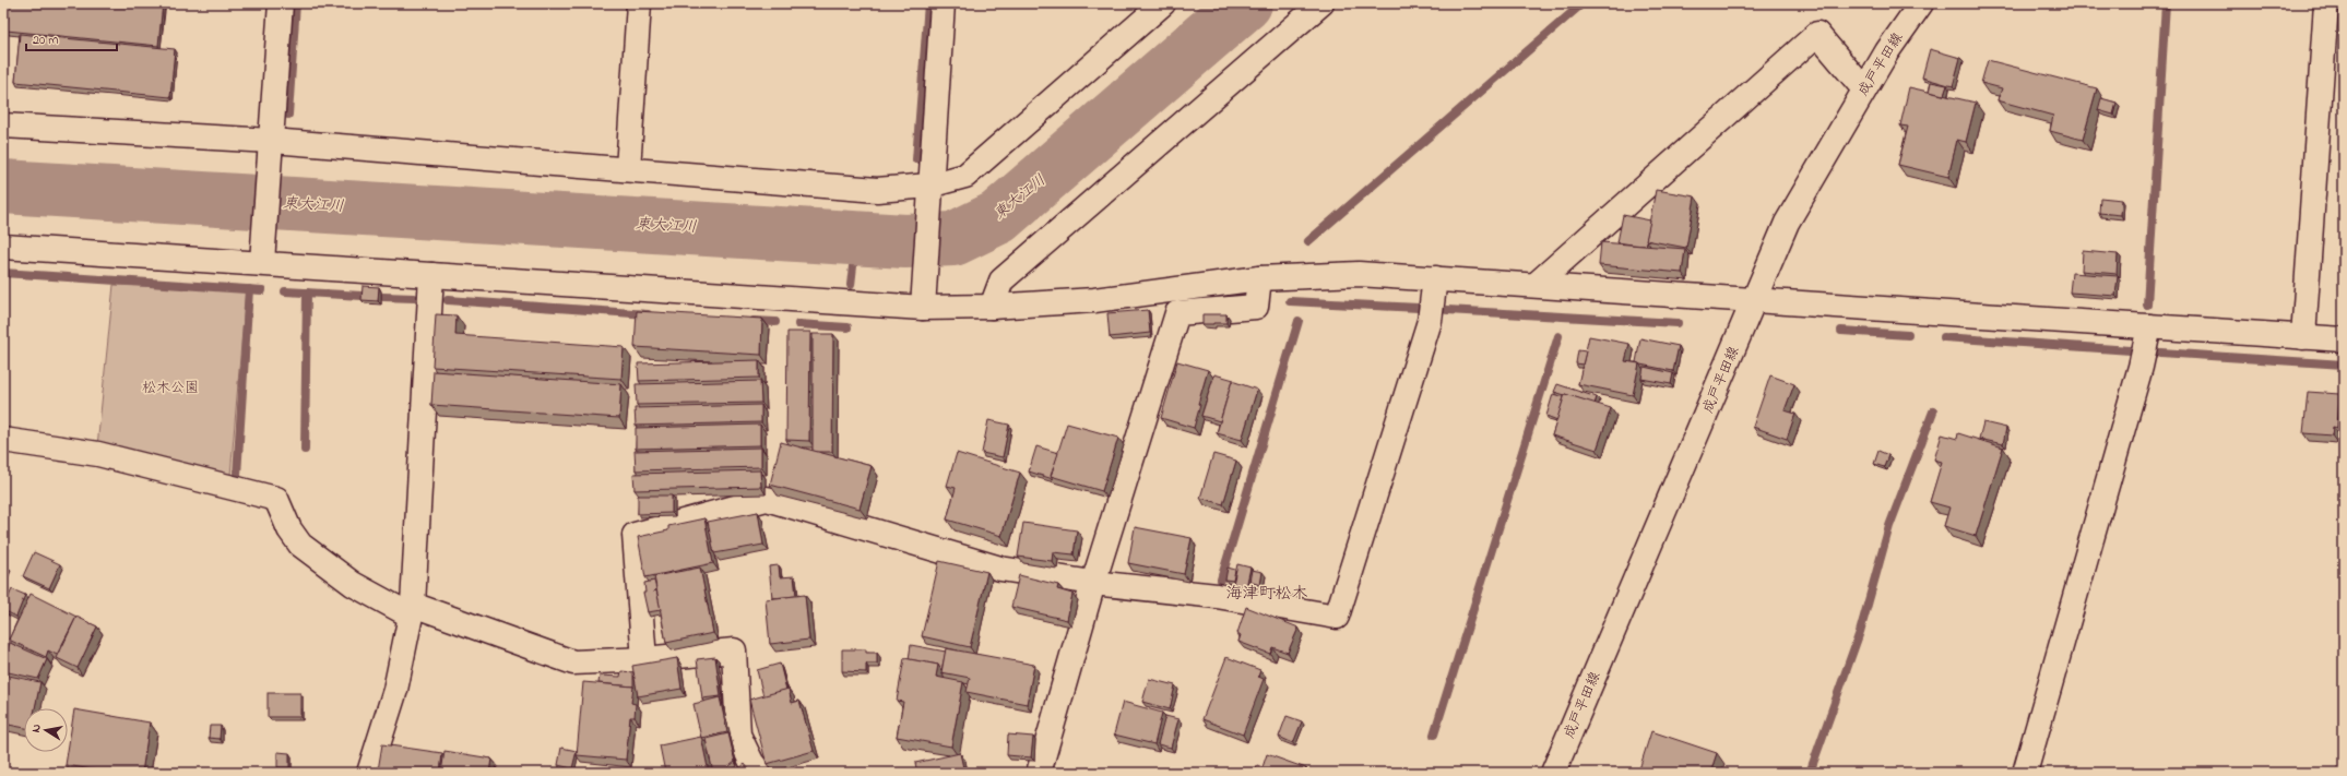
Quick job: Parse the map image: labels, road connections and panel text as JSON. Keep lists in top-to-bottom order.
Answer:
{
  "streets": {
    "street": ["成戸平田線"]
  },
  "districts": ["海津町松木"],
  "water": ["東大江川"],
  "parks": ["松木公園"],
  "scale_bar": "20 m",
  "north": "left"
}
